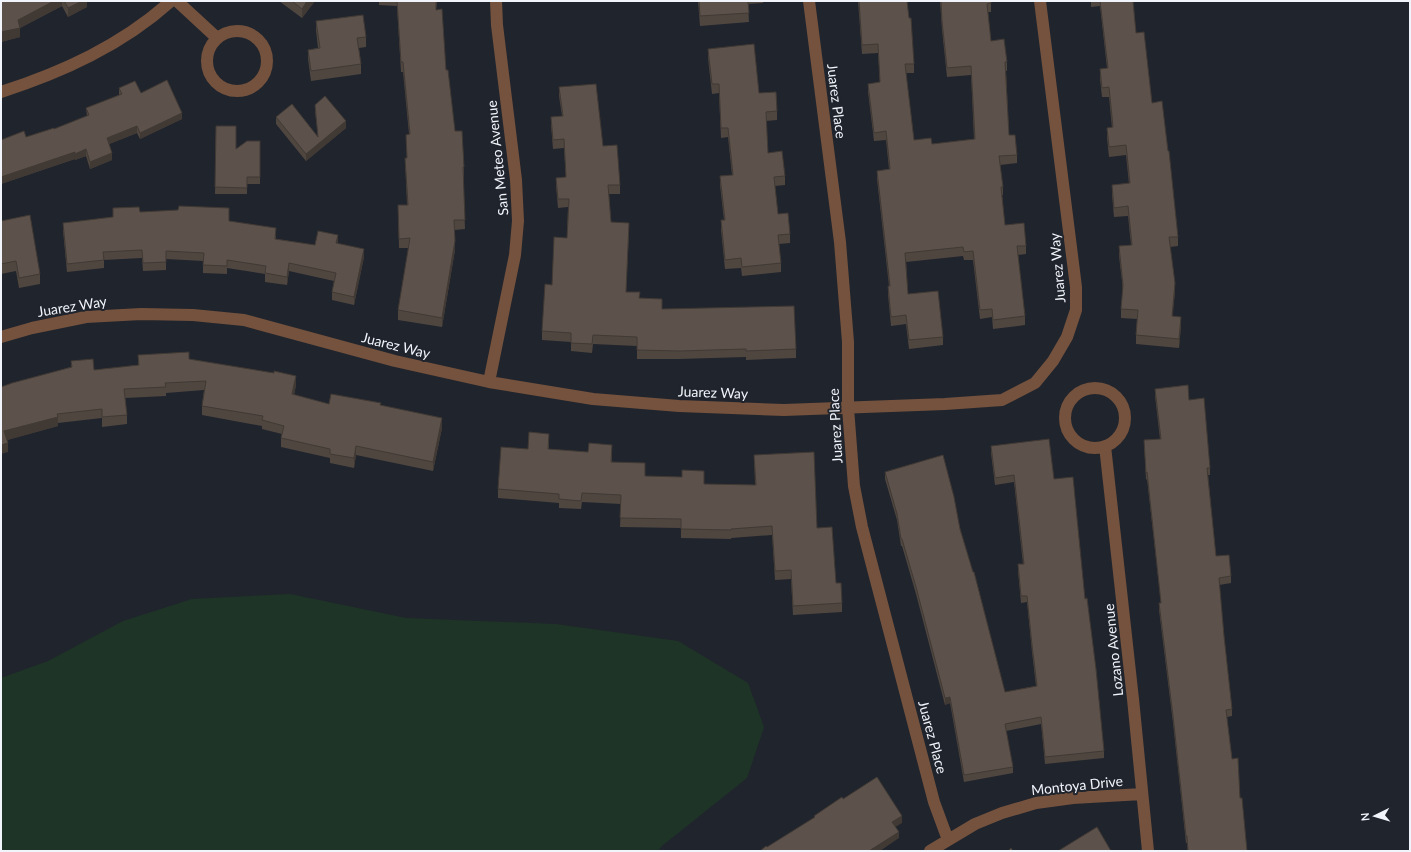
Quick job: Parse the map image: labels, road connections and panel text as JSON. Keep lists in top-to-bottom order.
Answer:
{
  "streets": {
    "street": [
      "Juarez Place",
      "San Meteo Avenue",
      "Juarez Way",
      "Lozano Avenue",
      "Montoya Drive"
    ]
  },
  "crossings": [
    ["Juarez Place", "Juarez Way"],
    ["Juarez Place", "Montoya Drive"],
    ["San Meteo Avenue", "Juarez Way"],
    ["Lozano Avenue", "Montoya Drive"]
  ],
  "north": "left"
}
